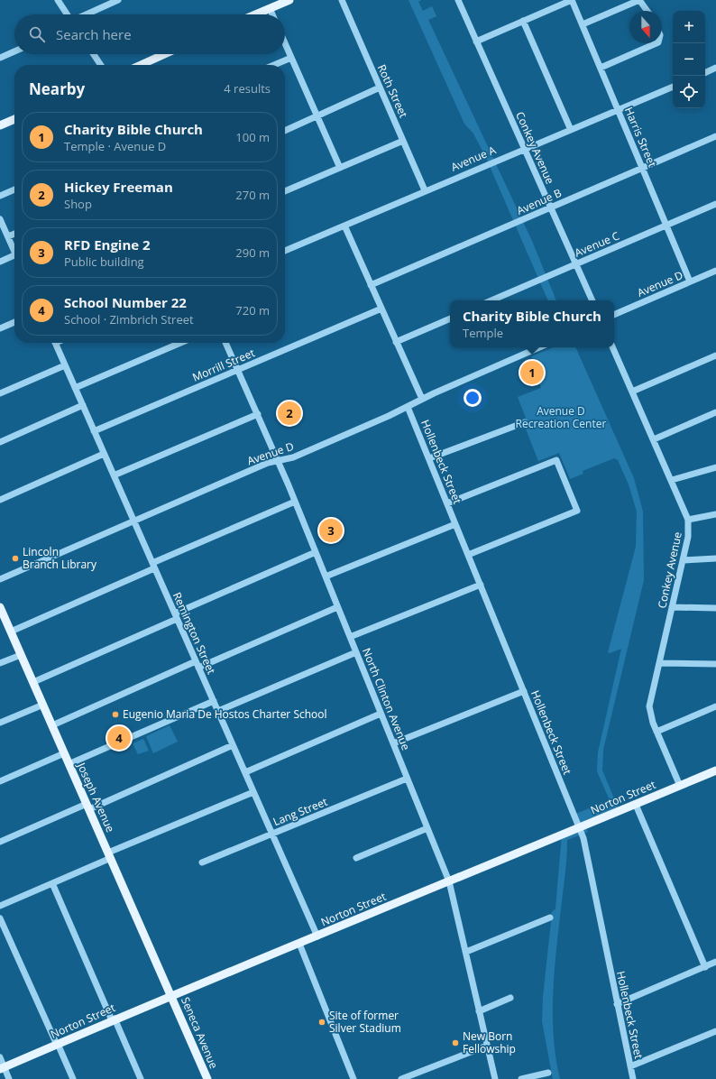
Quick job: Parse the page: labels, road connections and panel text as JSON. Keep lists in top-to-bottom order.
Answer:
{
  "streets": {
    "main road": ["Joseph Avenue", "Norton Street", "Seneca Avenue"],
    "street": [
      "Roth Street",
      "Harris Street",
      "Conkey Avenue",
      "Avenue A",
      "Avenue B",
      "Avenue C",
      "Avenue D",
      "Morrill Street",
      "Hollenbeck Street",
      "Remington Street",
      "North Clinton Avenue",
      "Lang Street"
    ]
  },
  "crossings": [
    ["Roth Street", "Avenue A"],
    ["Harris Street", "Avenue A"],
    ["Harris Street", "Avenue B"],
    ["Harris Street", "Avenue C"],
    ["Harris Street", "Avenue D"],
    ["Conkey Avenue", "Avenue A"],
    ["Conkey Avenue", "Avenue B"],
    ["Conkey Avenue", "Avenue C"],
    ["Conkey Avenue", "Norton Street"],
    ["Avenue D", "Hollenbeck Street"],
    ["Avenue D", "Remington Street"],
    ["Avenue D", "North Clinton Avenue"],
    ["Morrill Street", "Remington Street"],
    ["Morrill Street", "North Clinton Avenue"],
    ["Hollenbeck Street", "Norton Street"],
    ["Remington Street", "Norton Street"],
    ["Remington Street", "Lang Street"],
    ["North Clinton Avenue", "Norton Street"],
    ["North Clinton Avenue", "Lang Street"],
    ["Joseph Avenue", "Norton Street"],
    ["Joseph Avenue", "Seneca Avenue"],
    ["Norton Street", "Seneca Avenue"]
  ],
  "parks": ["Avenue D Recreation Center"],
  "places": [
    "Lincoln Branch Library",
    "Eugenio Maria De Hostos Charter School",
    "Site of former Silver Stadium",
    "New Born Fellowship"
  ],
  "north": "bottom",
  "page": {
    "map_buttons": ["+", "−"],
    "search": "Search here",
    "heading": ["Nearby", "4 results"],
    "list": [
      {
        "mark": "1",
        "name": "Charity Bible Church",
        "note": "Temple · Avenue D",
        "value": "100 m"
      },
      {
        "mark": "2",
        "name": "Hickey Freeman",
        "note": "Shop",
        "value": "270 m"
      },
      {
        "mark": "3",
        "name": "RFD Engine 2",
        "note": "Public building",
        "value": "290 m"
      },
      {
        "mark": "4",
        "name": "School Number 22",
        "note": "School · Zimbrich Street",
        "value": "720 m"
      }
    ],
    "popup": ["Charity Bible Church", "Temple"],
    "pins": [
      "1",
      "2",
      "3",
      "4"
    ]
  }
}
